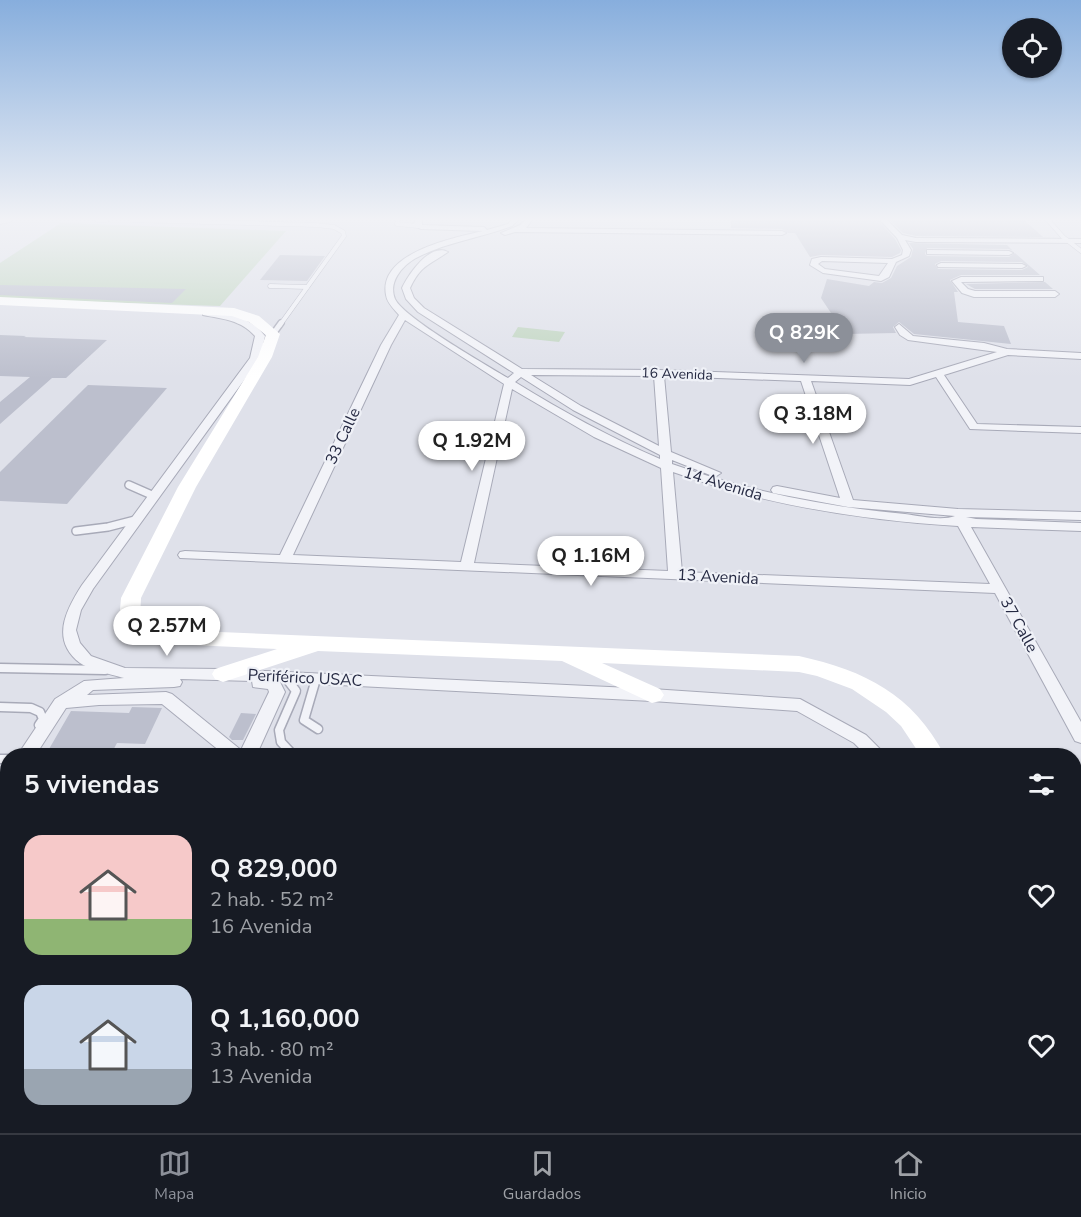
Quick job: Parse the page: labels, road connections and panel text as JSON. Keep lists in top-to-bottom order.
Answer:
{
  "streets": {
    "street": [
      "16 Avenida",
      "33 Calle",
      "14 Avenida",
      "13 Avenida",
      "37 Calle",
      "Periférico USAC"
    ]
  },
  "crossings": [
    ["16 Avenida", "14 Avenida"],
    ["33 Calle", "14 Avenida"],
    ["33 Calle", "13 Avenida"],
    ["14 Avenida", "37 Calle"],
    ["13 Avenida", "37 Calle"]
  ],
  "page": {
    "price": [
      "Q 829K",
      "Q 3.18M",
      "Q 1.92M",
      "Q 1.16M",
      "Q 2.57M"
    ],
    "heading": "5 viviendas",
    "list": [
      {
        "name": "Q 829,000",
        "note": "2 hab. · 52 m² · 16 Avenida"
      },
      {
        "name": "Q 1,160,000",
        "note": "3 hab. · 80 m² · 13 Avenida"
      }
    ],
    "tabs": ["Mapa", "Guardados", "Inicio"]
  }
}
